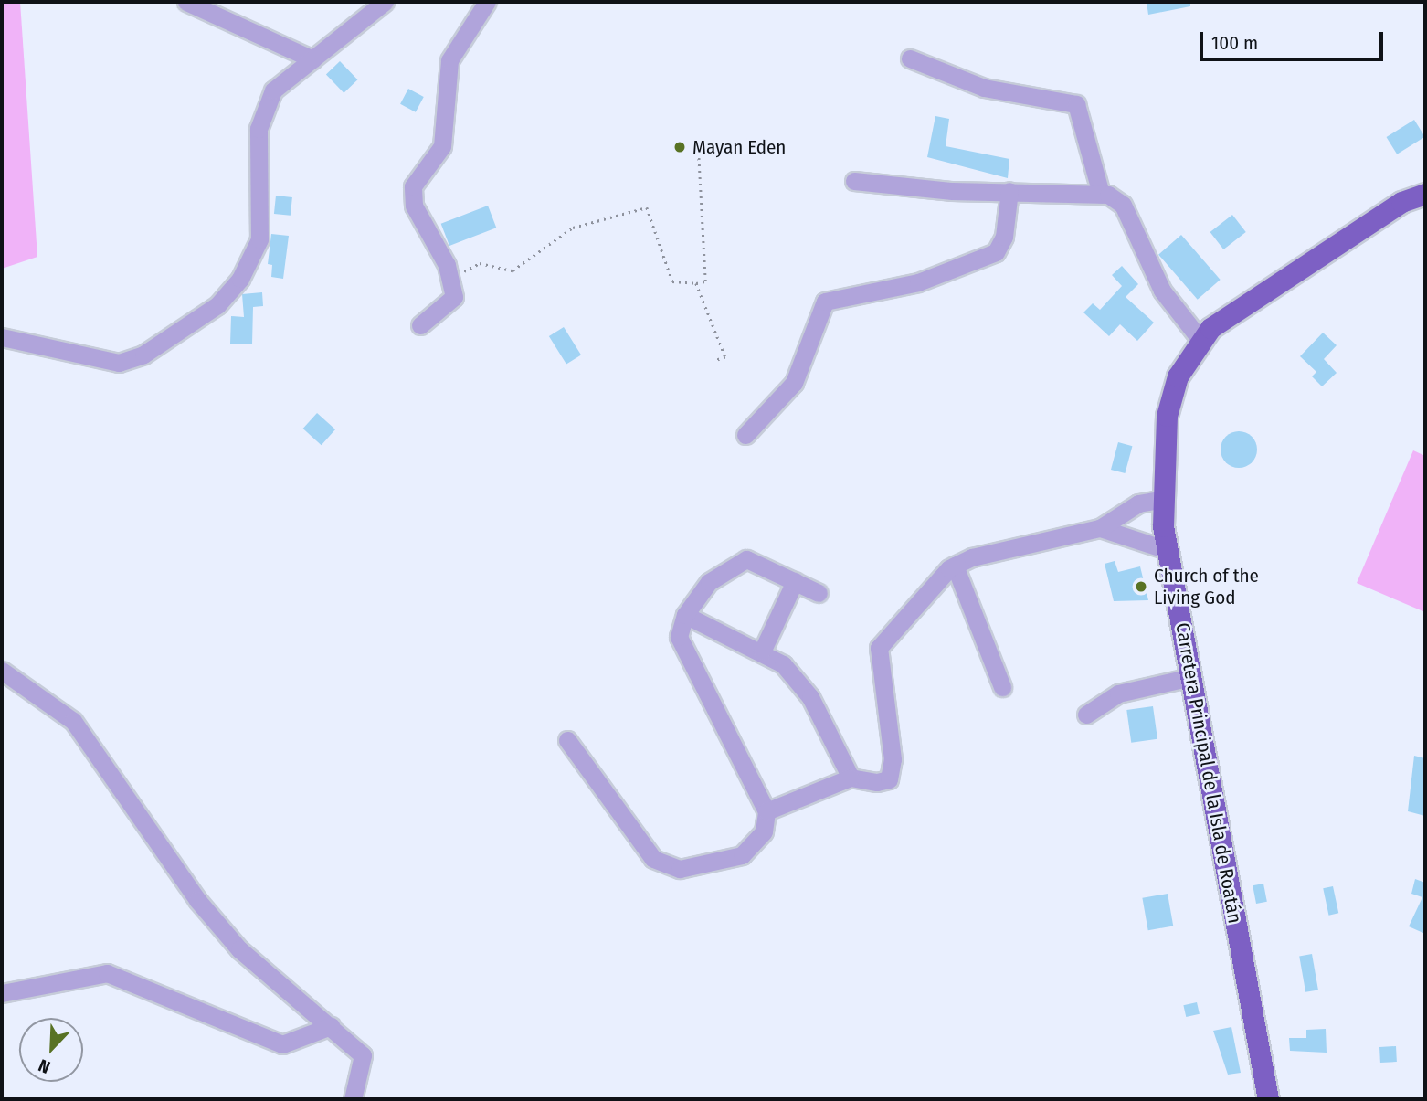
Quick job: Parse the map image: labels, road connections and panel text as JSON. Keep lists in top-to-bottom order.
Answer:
{
  "streets": {
    "main road": ["Carretera Principal de la Isla de Roatán"]
  },
  "places": ["Mayan Eden", "Church of the Living God"],
  "scale_bar": "100 m",
  "north": "bottom left"
}
